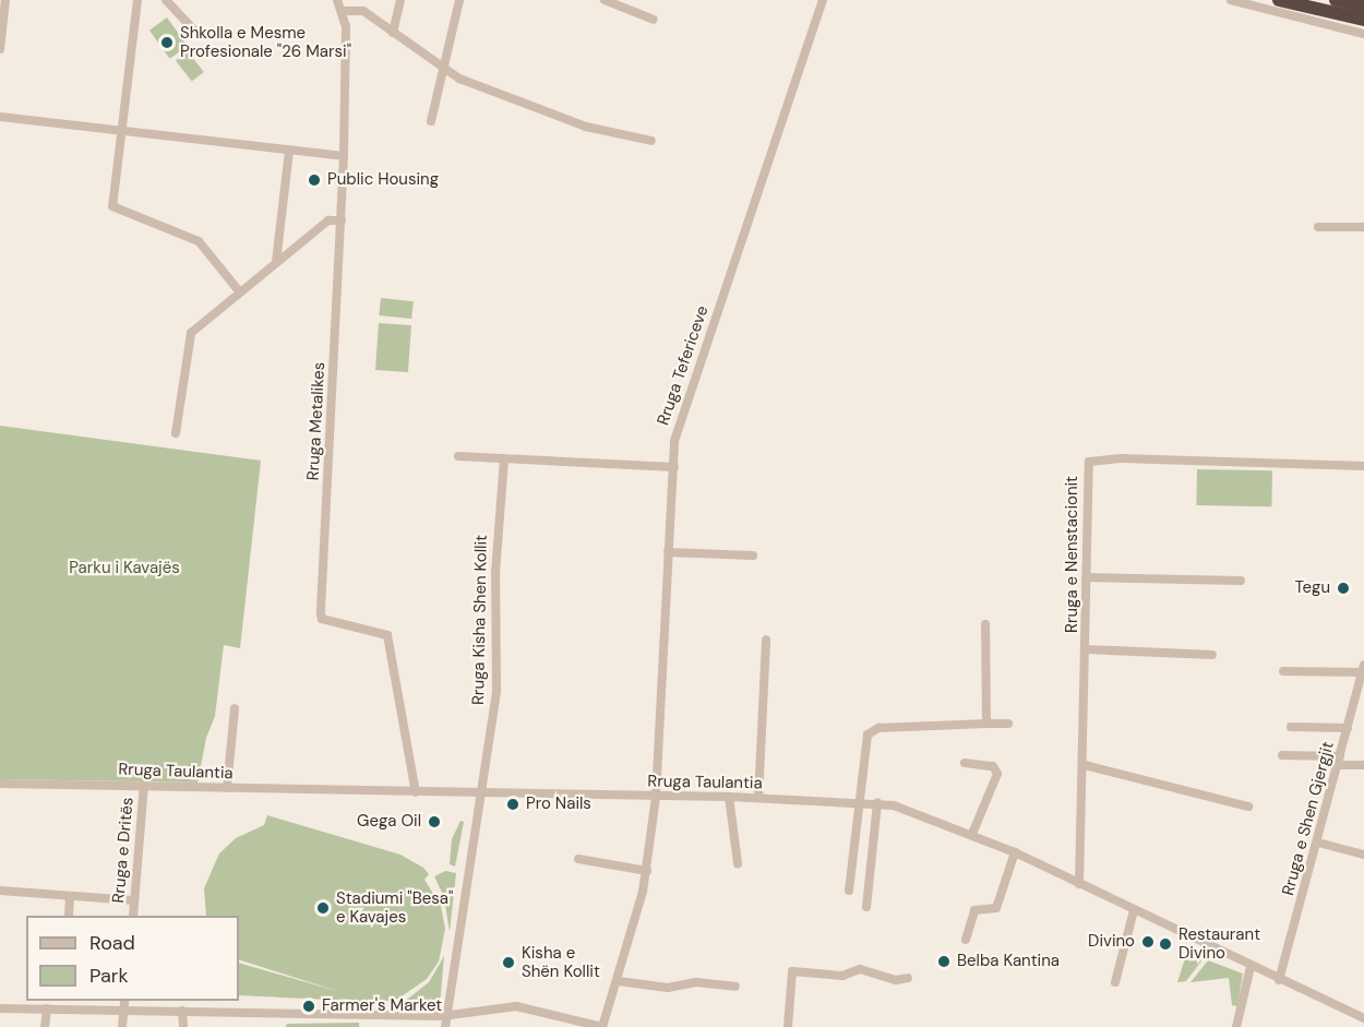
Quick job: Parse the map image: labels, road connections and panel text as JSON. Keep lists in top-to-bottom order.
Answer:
{
  "streets": {
    "street": [
      "Rruga Tefericeve",
      "Rruga Metalikes",
      "Rruga e Nenstacionit",
      "Rruga Kisha Shen Kollit",
      "Rruga Taulantia",
      "Rruga e Shen Gjergjit",
      "Rruga e Dritës"
    ]
  },
  "crossings": [
    ["Rruga Tefericeve", "Rruga Taulantia"],
    ["Rruga Metalikes", "Rruga Taulantia"],
    ["Rruga e Nenstacionit", "Rruga Taulantia"],
    ["Rruga Kisha Shen Kollit", "Rruga Taulantia"],
    ["Rruga Taulantia", "Rruga e Shen Gjergjit"],
    ["Rruga Taulantia", "Rruga e Dritës"]
  ],
  "parks": ["Parku i Kavajës"],
  "places": [
    "Shkolla e Mesme Profesionale \"26 Marsi\"",
    "Public Housing",
    "Tegu",
    "Pro Nails",
    "Gega Oil",
    "Stadiumi \"Besa\" e Kavajes",
    "Divino",
    "Restaurant Divino",
    "Belba Kantina",
    "Kisha e Shën Kollit",
    "Farmer's Market"
  ],
  "legend": ["Road", "Park"]
}
